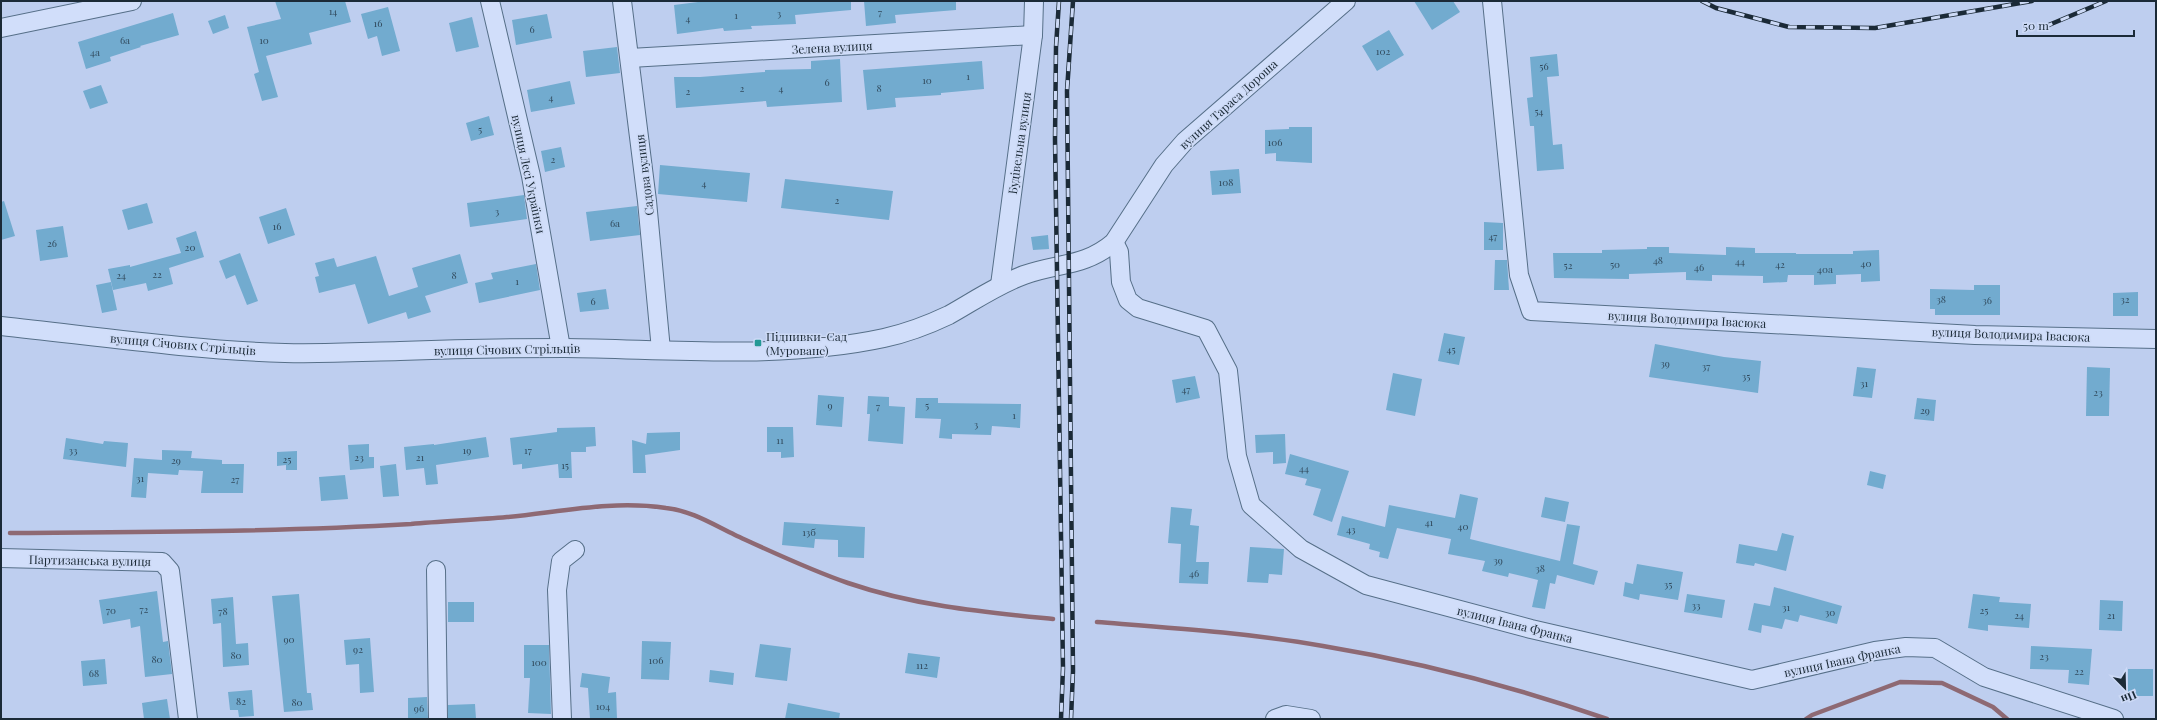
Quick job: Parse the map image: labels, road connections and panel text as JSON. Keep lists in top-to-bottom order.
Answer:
{
  "streets": {
    "street": [
      "Зелена вулиця",
      "вулиця Тараса Дороша",
      "Будівельна вулиця",
      "вулиця Лесі Українки",
      "Садова вулиця",
      "вулиця Володимира Івасюка",
      "вулиця Січових Стрільців",
      "Партизанська вулиця",
      "вулиця Івана Франка"
    ]
  },
  "crossings": [
    ["Зелена вулиця", "Будівельна вулиця"],
    ["Зелена вулиця", "Садова вулиця"],
    ["вулиця Тараса Дороша", "вулиця Січових Стрільців"],
    ["вулиця Тараса Дороша", "вулиця Івана Франка"],
    ["Будівельна вулиця", "вулиця Січових Стрільців"],
    ["вулиця Лесі Українки", "вулиця Січових Стрільців"],
    ["Садова вулиця", "вулиця Січових Стрільців"],
    ["вулиця Січових Стрільців", "вулиця Івана Франка"]
  ],
  "places": {
    "transit": ["Піднивки-Сад (Муроване)"]
  },
  "house_numbers": [
    "14",
    "7",
    "3",
    "1",
    "4",
    "16",
    "6",
    "6а",
    "10",
    "102",
    "4а",
    "56",
    "1",
    "10",
    "6",
    "2",
    "4",
    "8",
    "2",
    "4",
    "54",
    "5",
    "106",
    "2",
    "108",
    "4",
    "2",
    "3",
    "6а",
    "16",
    "47",
    "26",
    "20",
    "48",
    "44",
    "40",
    "50",
    "42",
    "52",
    "46",
    "40а",
    "22",
    "24",
    "8",
    "1",
    "38",
    "32",
    "36",
    "6",
    "45",
    "39",
    "37",
    "35",
    "31",
    "47",
    "23",
    "9",
    "5",
    "7",
    "29",
    "1",
    "3",
    "11",
    "33",
    "19",
    "17",
    "23",
    "21",
    "25",
    "29",
    "15",
    "44",
    "31",
    "27",
    "41",
    "40",
    "43",
    "13б",
    "39",
    "38",
    "46",
    "35",
    "33",
    "31",
    "72",
    "70",
    "25",
    "78",
    "30",
    "24",
    "21",
    "90",
    "92",
    "80",
    "23",
    "80",
    "106",
    "100",
    "112",
    "22",
    "68",
    "82",
    "80",
    "104",
    "96"
  ],
  "scale_bar": "50 m",
  "north": "bottom right"
}
